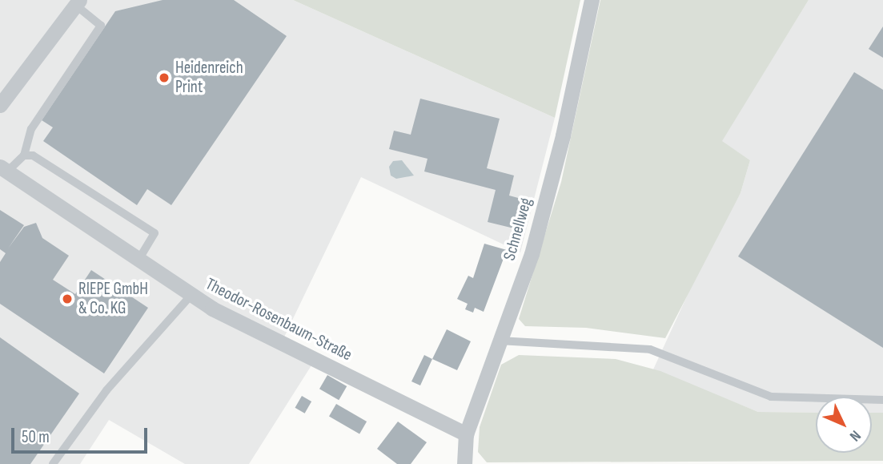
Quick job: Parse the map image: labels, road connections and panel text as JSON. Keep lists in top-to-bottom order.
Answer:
{
  "streets": {
    "street": ["Schnellweg", "Theodor-Rosenbaum-Straße"]
  },
  "crossings": [
    ["Schnellweg", "Theodor-Rosenbaum-Straße"]
  ],
  "places": ["Heidenreich Print", "RIEPE GmbH & Co. KG"],
  "scale_bar": "50 m",
  "north": "bottom right"
}
